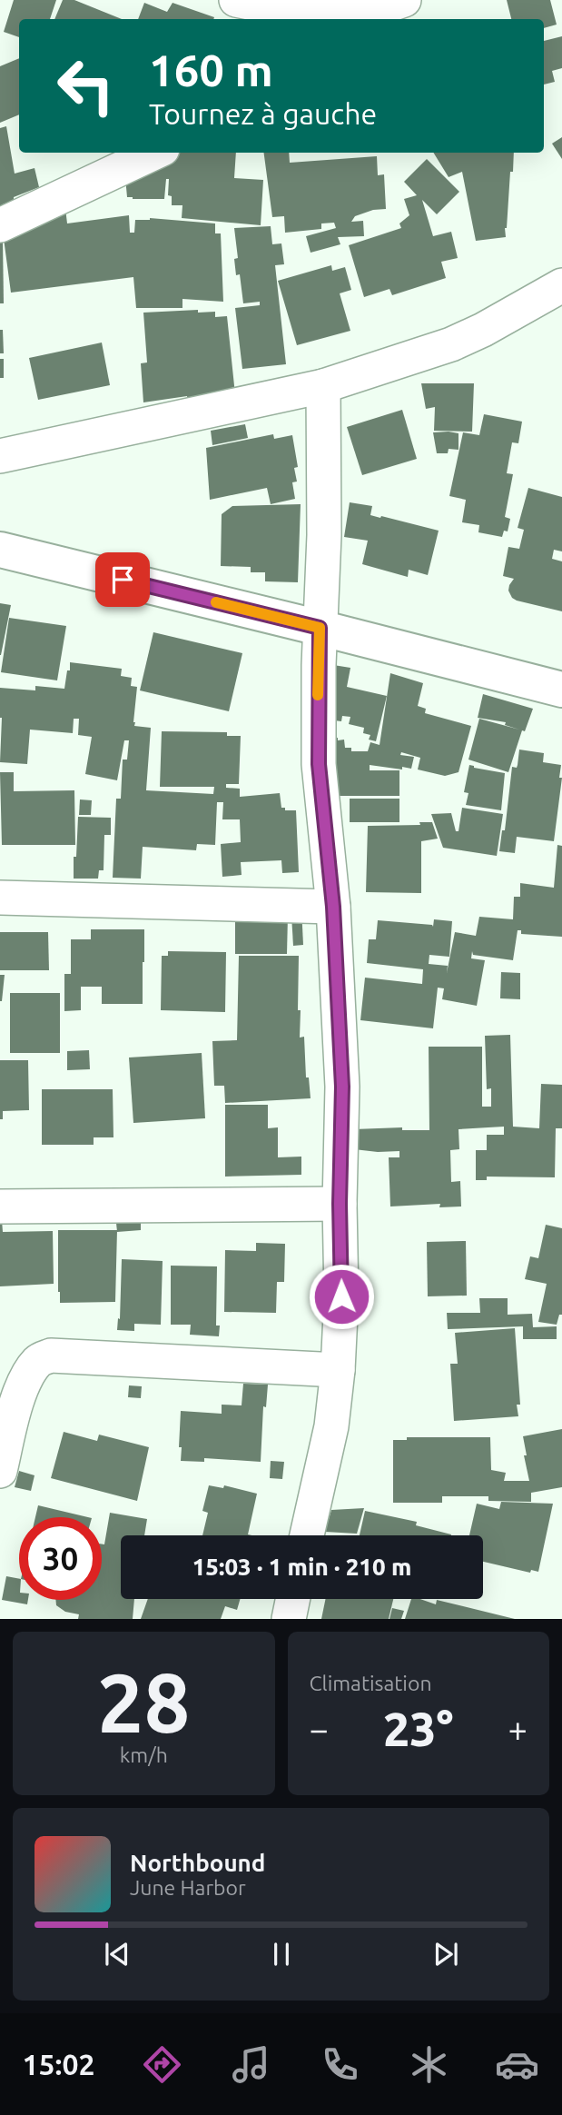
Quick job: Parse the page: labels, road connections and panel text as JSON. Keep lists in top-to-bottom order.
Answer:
{
  "page": {
    "turn": ["160 m", "Tournez à gauche"],
    "limit": "30",
    "trip": "15:03 · 1 min · 210 m",
    "tile": [
      ["28", "km/h"],
      "Climatisation"
    ],
    "heat": ["−", "23°", "+"],
    "song": ["Northbound", "June Harbor"],
    "tabs": "15:02"
  }
}
